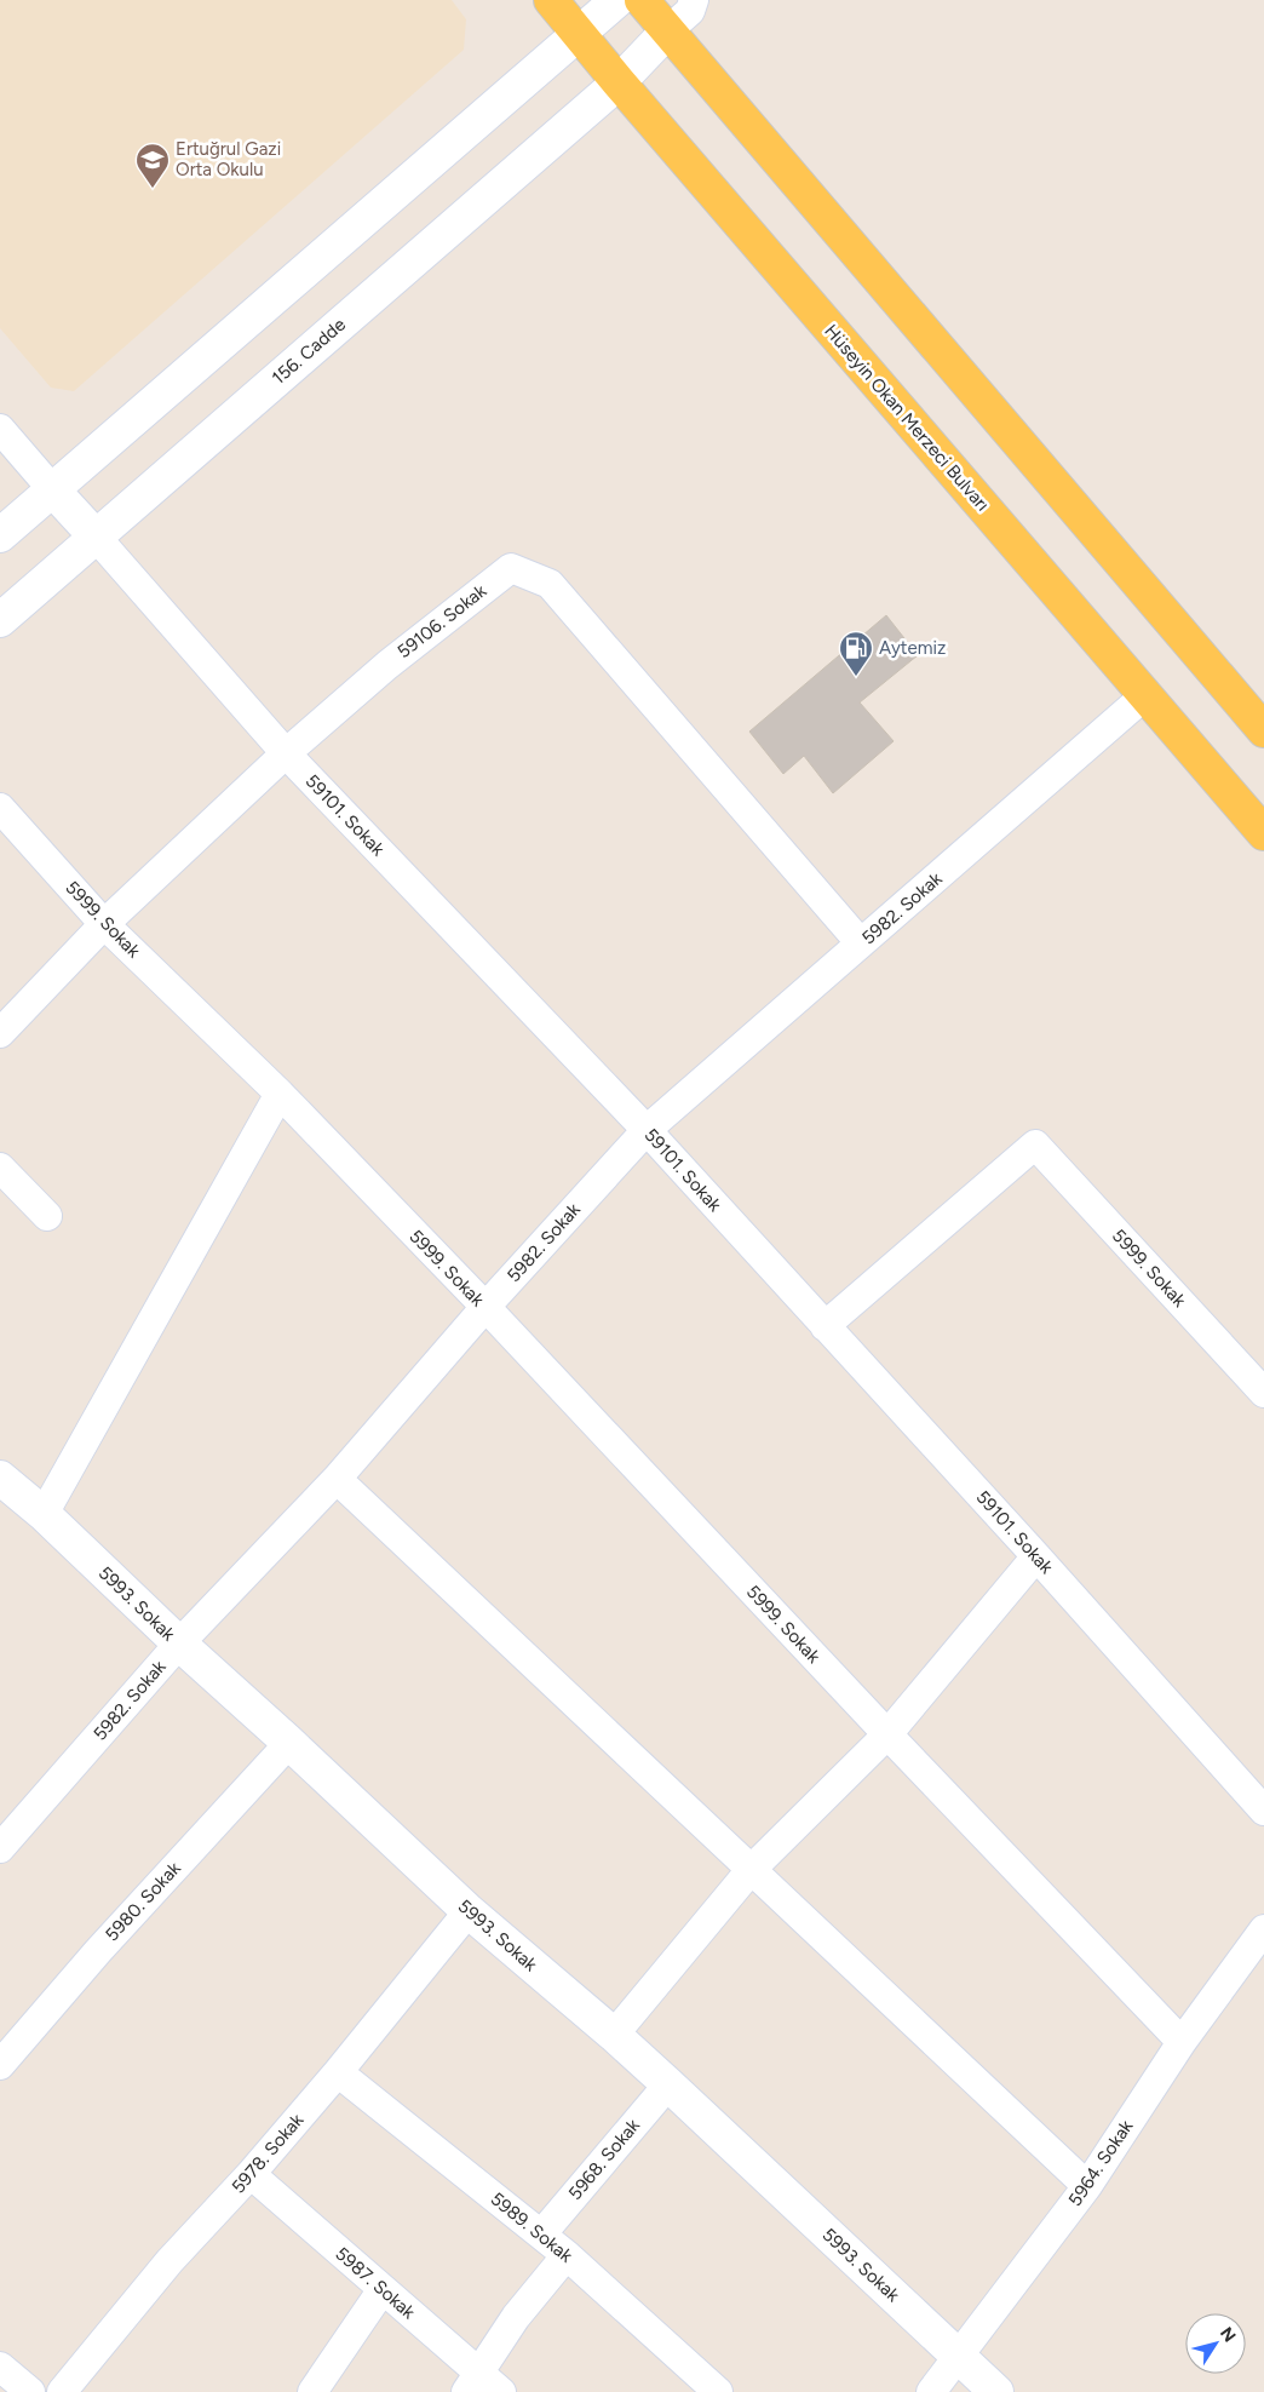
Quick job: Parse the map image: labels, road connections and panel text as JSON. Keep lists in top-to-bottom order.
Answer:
{
  "streets": {
    "main road": ["Hüseyin Okan Merzeci Bulvarı"],
    "street": [
      "156. Cadde",
      "59106. Sokak",
      "59101. Sokak",
      "5982. Sokak",
      "5999. Sokak",
      "5993. Sokak",
      "5980. Sokak",
      "5978. Sokak",
      "5968. Sokak",
      "5964. Sokak",
      "5989. Sokak",
      "5987. Sokak"
    ]
  },
  "crossings": [
    ["156. Cadde", "Hüseyin Okan Merzeci Bulvarı"],
    ["156. Cadde", "59101. Sokak"],
    ["Hüseyin Okan Merzeci Bulvarı", "5982. Sokak"],
    ["59106. Sokak", "59101. Sokak"],
    ["59106. Sokak", "5982. Sokak"],
    ["59106. Sokak", "5999. Sokak"],
    ["59101. Sokak", "5982. Sokak"],
    ["59101. Sokak", "5999. Sokak"],
    ["5982. Sokak", "5999. Sokak"],
    ["5982. Sokak", "5993. Sokak"],
    ["5999. Sokak", "5964. Sokak"],
    ["5993. Sokak", "5980. Sokak"],
    ["5993. Sokak", "5978. Sokak"],
    ["5993. Sokak", "5968. Sokak"],
    ["5993. Sokak", "5964. Sokak"],
    ["5978. Sokak", "5989. Sokak"],
    ["5978. Sokak", "5987. Sokak"],
    ["5968. Sokak", "5989. Sokak"]
  ],
  "places": {
    "school or university": ["Ertuğrul Gazi Orta Okulu"],
    "fuel station": ["Aytemiz"]
  },
  "north": "top right"
}
